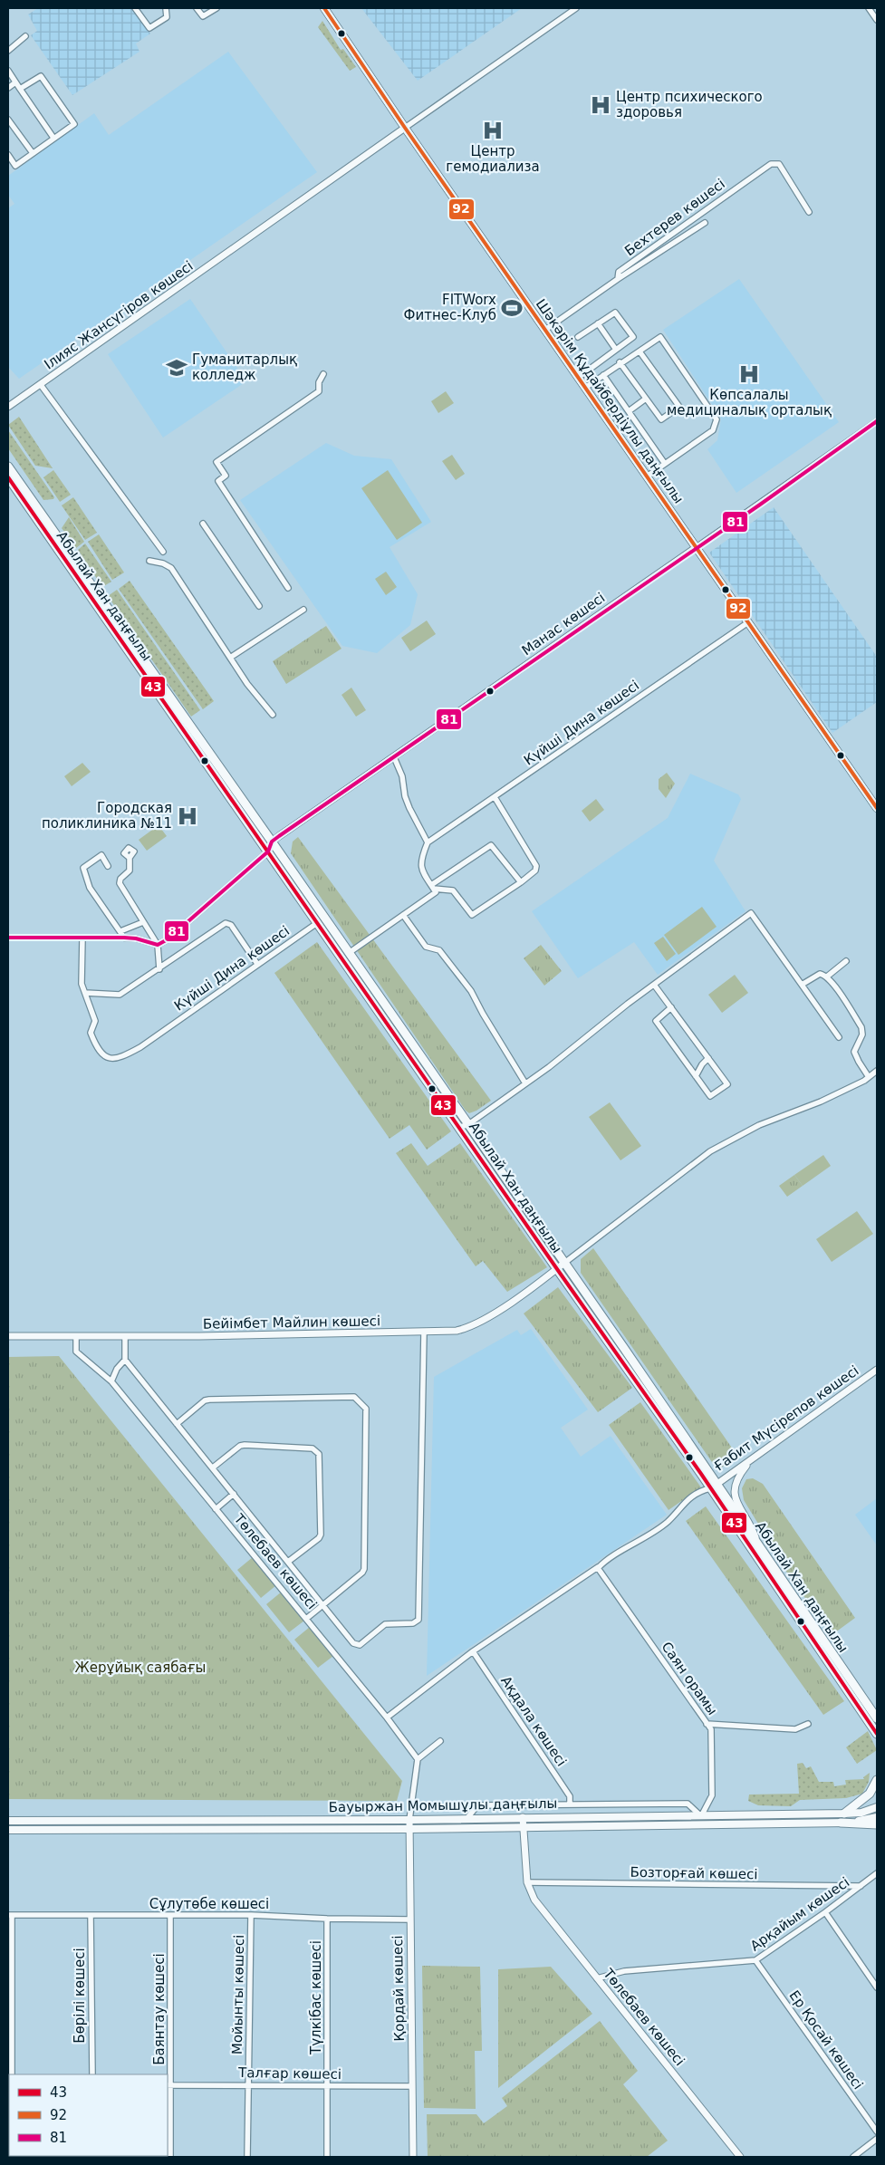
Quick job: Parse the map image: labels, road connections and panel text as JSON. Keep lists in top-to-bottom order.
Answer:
{
  "streets": {
    "main road": ["Шәкәрім Құдайбердіұлы даңғылы", "Абылай Хан даңғылы", "Бауыржан Момышұлы даңғылы"],
    "street": [
      "Бехтерев көшесі",
      "Ілияс Жансүгіров көшесі",
      "Манас көшесі",
      "Күйші Дина көшесі",
      "Бейімбет Майлин көшесі",
      "Ғабит Мүсірепов көшесі",
      "Төлебаев көшесі",
      "Саян орамы",
      "Ақдала көшесі",
      "Бозторғай көшесі",
      "Сұлутөбе көшесі",
      "Арқайым көшесі",
      "Қордай көшесі",
      "Мойынты көшесі",
      "Бөрілі көшесі",
      "Түлкібас көшесі",
      "Баянтау көшесі",
      "Ер Қосай көшесі",
      "Талғар көшесі"
    ]
  },
  "crossings": [
    ["Бехтерев көшесі", "Шәкәрім Құдайбердіұлы даңғылы"],
    ["Ілияс Жансүгіров көшесі", "Шәкәрім Құдайбердіұлы даңғылы"],
    ["Шәкәрім Құдайбердіұлы даңғылы", "Манас көшесі"],
    ["Шәкәрім Құдайбердіұлы даңғылы", "Күйші Дина көшесі"],
    ["Абылай Хан даңғылы", "Манас көшесі"],
    ["Абылай Хан даңғылы", "Күйші Дина көшесі"],
    ["Абылай Хан даңғылы", "Бейімбет Майлин көшесі"],
    ["Абылай Хан даңғылы", "Ғабит Мүсірепов көшесі"],
    ["Бейімбет Майлин көшесі", "Төлебаев көшесі"],
    ["Төлебаев көшесі", "Бозторғай көшесі"],
    ["Төлебаев көшесі", "Арқайым көшесі"],
    ["Саян орамы", "Бауыржан Момышұлы даңғылы"],
    ["Бауыржан Момышұлы даңғылы", "Қордай көшесі"],
    ["Бозторғай көшесі", "Арқайым көшесі"],
    ["Сұлутөбе көшесі", "Қордай көшесі"],
    ["Сұлутөбе көшесі", "Мойынты көшесі"],
    ["Сұлутөбе көшесі", "Бөрілі көшесі"],
    ["Сұлутөбе көшесі", "Түлкібас көшесі"],
    ["Сұлутөбе көшесі", "Баянтау көшесі"],
    ["Арқайым көшесі", "Ер Қосай көшесі"],
    ["Қордай көшесі", "Талғар көшесі"],
    ["Мойынты көшесі", "Талғар көшесі"],
    ["Түлкібас көшесі", "Талғар көшесі"],
    ["Баянтау көшесі", "Талғар көшесі"]
  ],
  "parks": ["Жерұйық саябағы"],
  "places": {
    "hospital": [
      "Центр психического здоровья",
      "Центр гемодиализа",
      "Көпсалалы медициналық орталық",
      "Городская поликлиника №11"
    ],
    "sports": ["FITWorx Фитнес-Клуб"],
    "school or university": ["Гуманитарлық колледж"]
  },
  "lines": ["transit line 92", "transit line 81", "transit line 43"],
  "legend": ["43", "92", "81"]
}
